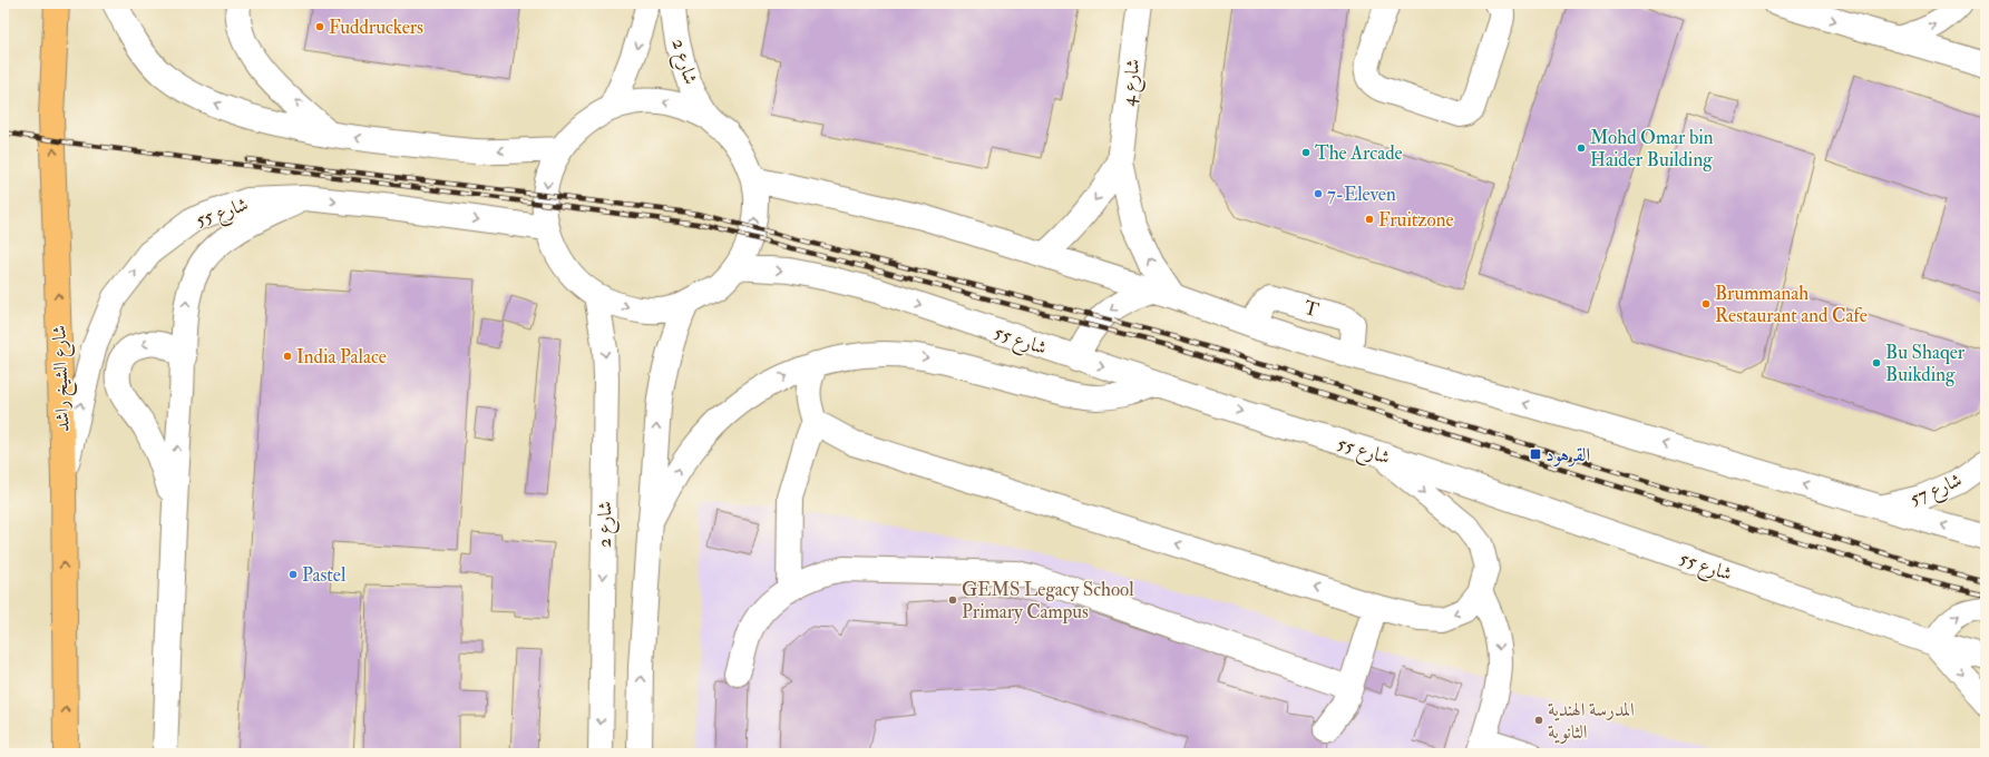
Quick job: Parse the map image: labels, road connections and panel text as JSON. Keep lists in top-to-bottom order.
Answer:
{
  "streets": {
    "main road": ["شارع الشيخ راشد"],
    "street": [
      "شارع 2",
      "شارع 4",
      "شارع 55",
      "T",
      "شارع 57"
    ]
  },
  "crossings": [
    ["شارع 55", "شارع الشيخ راشد"]
  ],
  "one_way": ["شارع الشيخ راشد"],
  "places": {
    "other": [
      "Fuddruckers",
      "Mohd Omar bin Haider Building",
      "The Arcade",
      "7-Eleven",
      "Fruitzone",
      "Brummanah Restaurant and Cafe",
      "India Palace",
      "Bu Shaqer Buikding",
      "Pastel",
      "GEMS Legacy School Primary Campus",
      "المدرسة الهندية الثانوية"
    ],
    "transit": ["القرهود"]
  }
}
